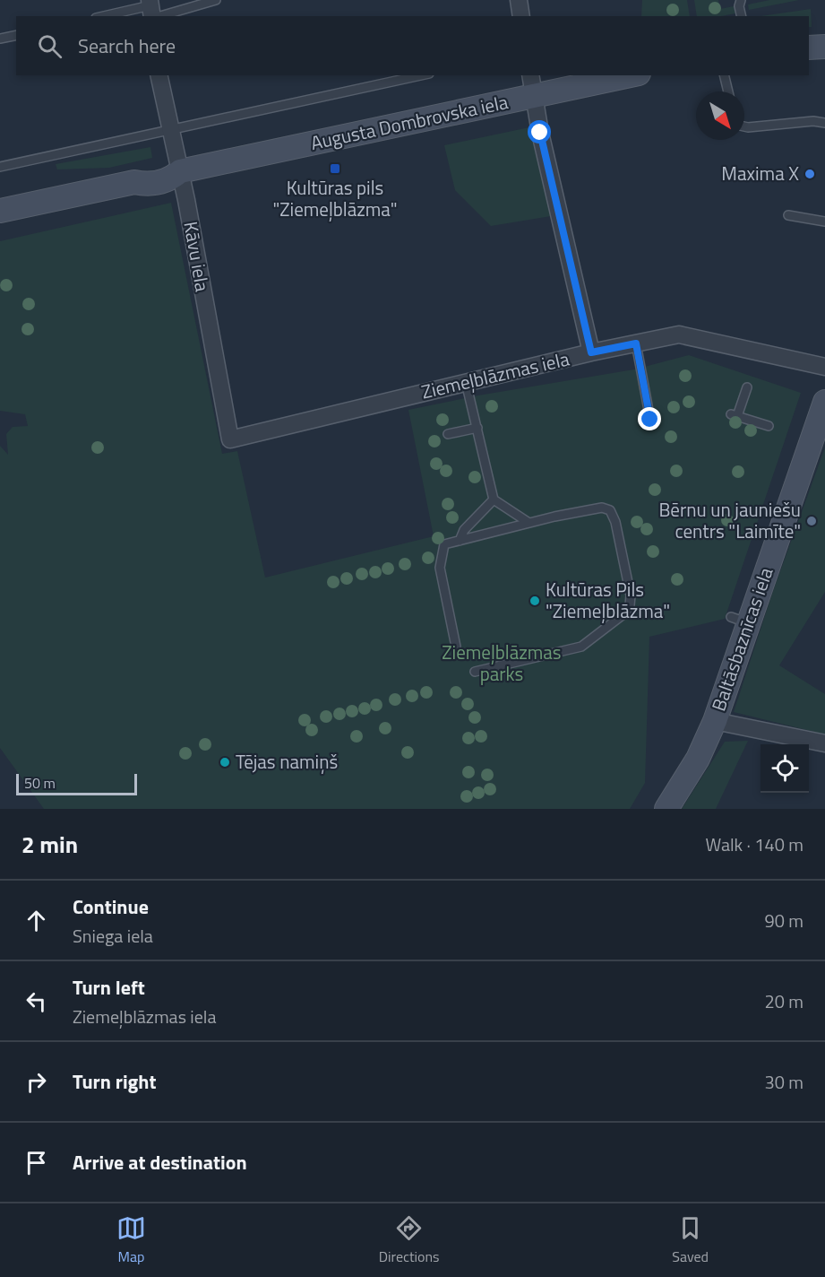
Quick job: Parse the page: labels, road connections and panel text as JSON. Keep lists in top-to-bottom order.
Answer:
{
  "streets": {
    "main road": ["Augusta Dombrovska iela", "Baltāsbaznīcas iela"],
    "street": ["Kāvu iela", "Ziemeļblāzmas iela"]
  },
  "crossings": [
    ["Augusta Dombrovska iela", "Kāvu iela"],
    ["Kāvu iela", "Ziemeļblāzmas iela"]
  ],
  "parks": ["Ziemeļblāzmas parks"],
  "places": {
    "transit": ["Kultūras pils \"Ziemeļblāzma\""],
    "other": [
      "Maxima X",
      "Bērnu un jauniešu centrs \"Laimīte\"",
      "Kultūras Pils \"Ziemeļblāzma\"",
      "Tējas namiņš"
    ]
  },
  "scale_bar": "50 m",
  "north": "bottom right",
  "page": {
    "search": "Search here",
    "scale": "50 m",
    "heading": ["2 min", "Walk · 140 m"],
    "list": [
      ["Continue", "Sniega iela", "90 m"],
      ["Turn left", "Ziemeļblāzmas iela", "20 m"],
      ["Turn right", "30 m"],
      "Arrive at destination"
    ],
    "nav": ["Map", "Directions", "Saved"]
  }
}
